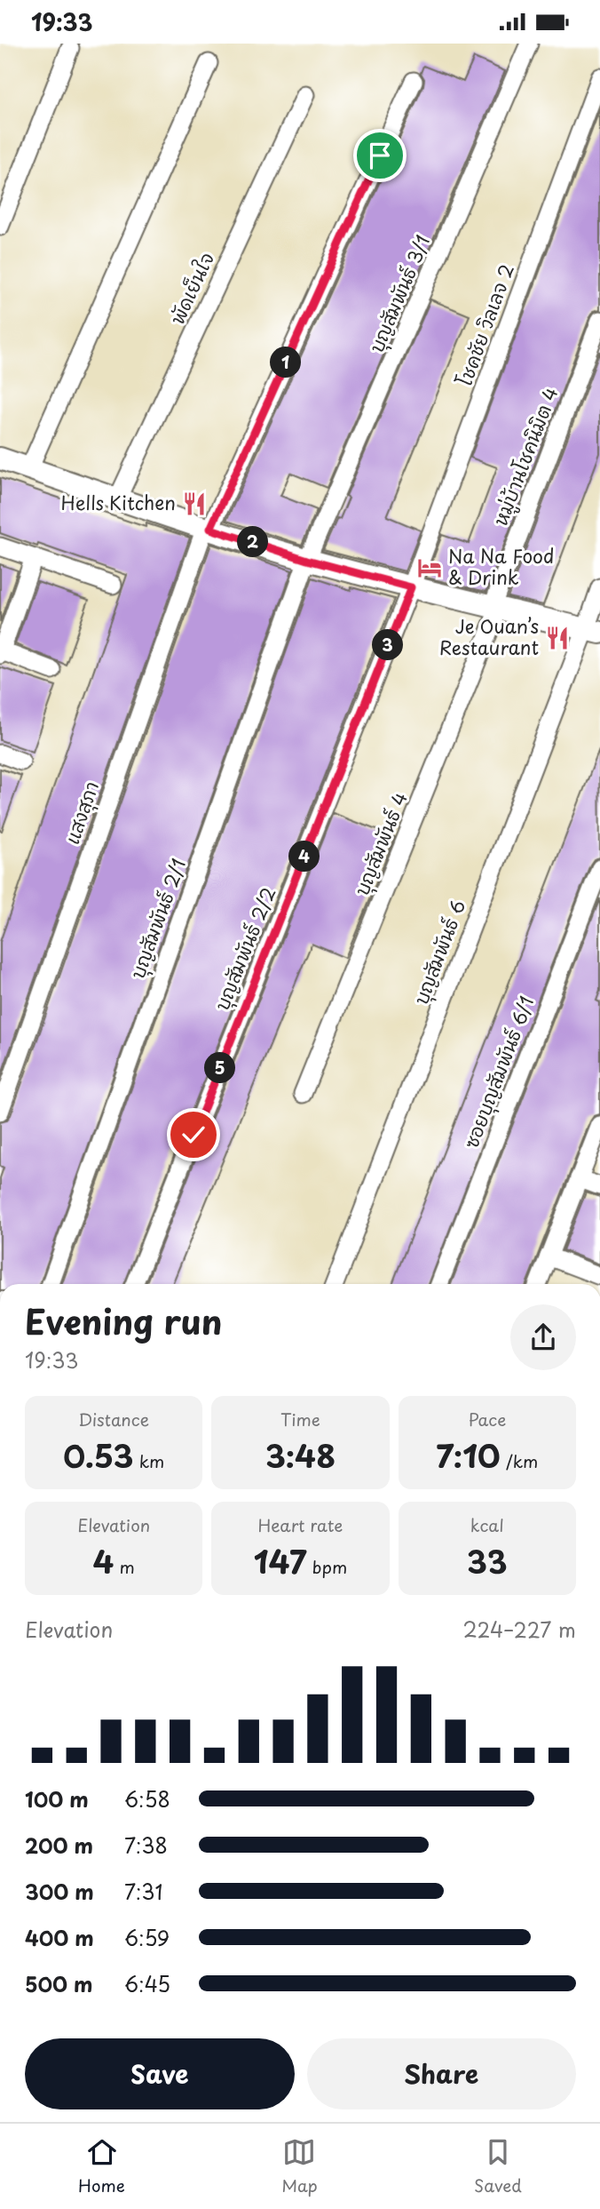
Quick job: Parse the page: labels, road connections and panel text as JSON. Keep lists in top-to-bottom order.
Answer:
{
  "streets": {
    "street": [
      "พัดเย็นใจ",
      "บุญสัมพันธ์ 3/1",
      "โชคชัย วิลเลจ 2",
      "หมู่บ้านโชคนิมิต 4",
      "แสงสุภา",
      "บุญสัมพันธ์ 4",
      "บุญสัมพันธ์ 2/1",
      "บุญสัมพันธ์ 2/2",
      "บุญสัมพันธ์ 6",
      "ซอยบุญสัมพันธ์ 6/1"
    ]
  },
  "crossings": [
    ["บุญสัมพันธ์ 3/1", "บุญสัมพันธ์ 2/1"],
    ["โชคชัย วิลเลจ 2", "บุญสัมพันธ์ 2/2"],
    ["หมู่บ้านโชคนิมิต 4", "บุญสัมพันธ์ 4"]
  ],
  "places": {
    "restaurant": ["Hells Kitchen", "Je Ouan’s Restaurant"],
    "hotel": ["Na Na Food & Drink"]
  },
  "page": {
    "status": "19:33",
    "pins": [
      "1",
      "2",
      "3",
      "4",
      "5"
    ],
    "heading": ["Evening run", "19:33"],
    "stats": [
      ["Distance", "0.53 km"],
      ["Time", "3:48"],
      ["Pace", "7:10 /km"],
      ["Elevation", "4 m"],
      ["Heart rate", "147 bpm"],
      ["kcal", "33"]
    ],
    "chart": ["Elevation", "224–227 m"],
    "list": [
      {
        "name": "100 m",
        "note": "6:58"
      },
      {
        "name": "200 m",
        "note": "7:38"
      },
      {
        "name": "300 m",
        "note": "7:31"
      },
      {
        "name": "400 m",
        "note": "6:59"
      },
      {
        "name": "500 m",
        "note": "6:45"
      }
    ],
    "buttons": ["Save", "Share"],
    "tabs": ["Home", "Map", "Saved"]
  }
}
